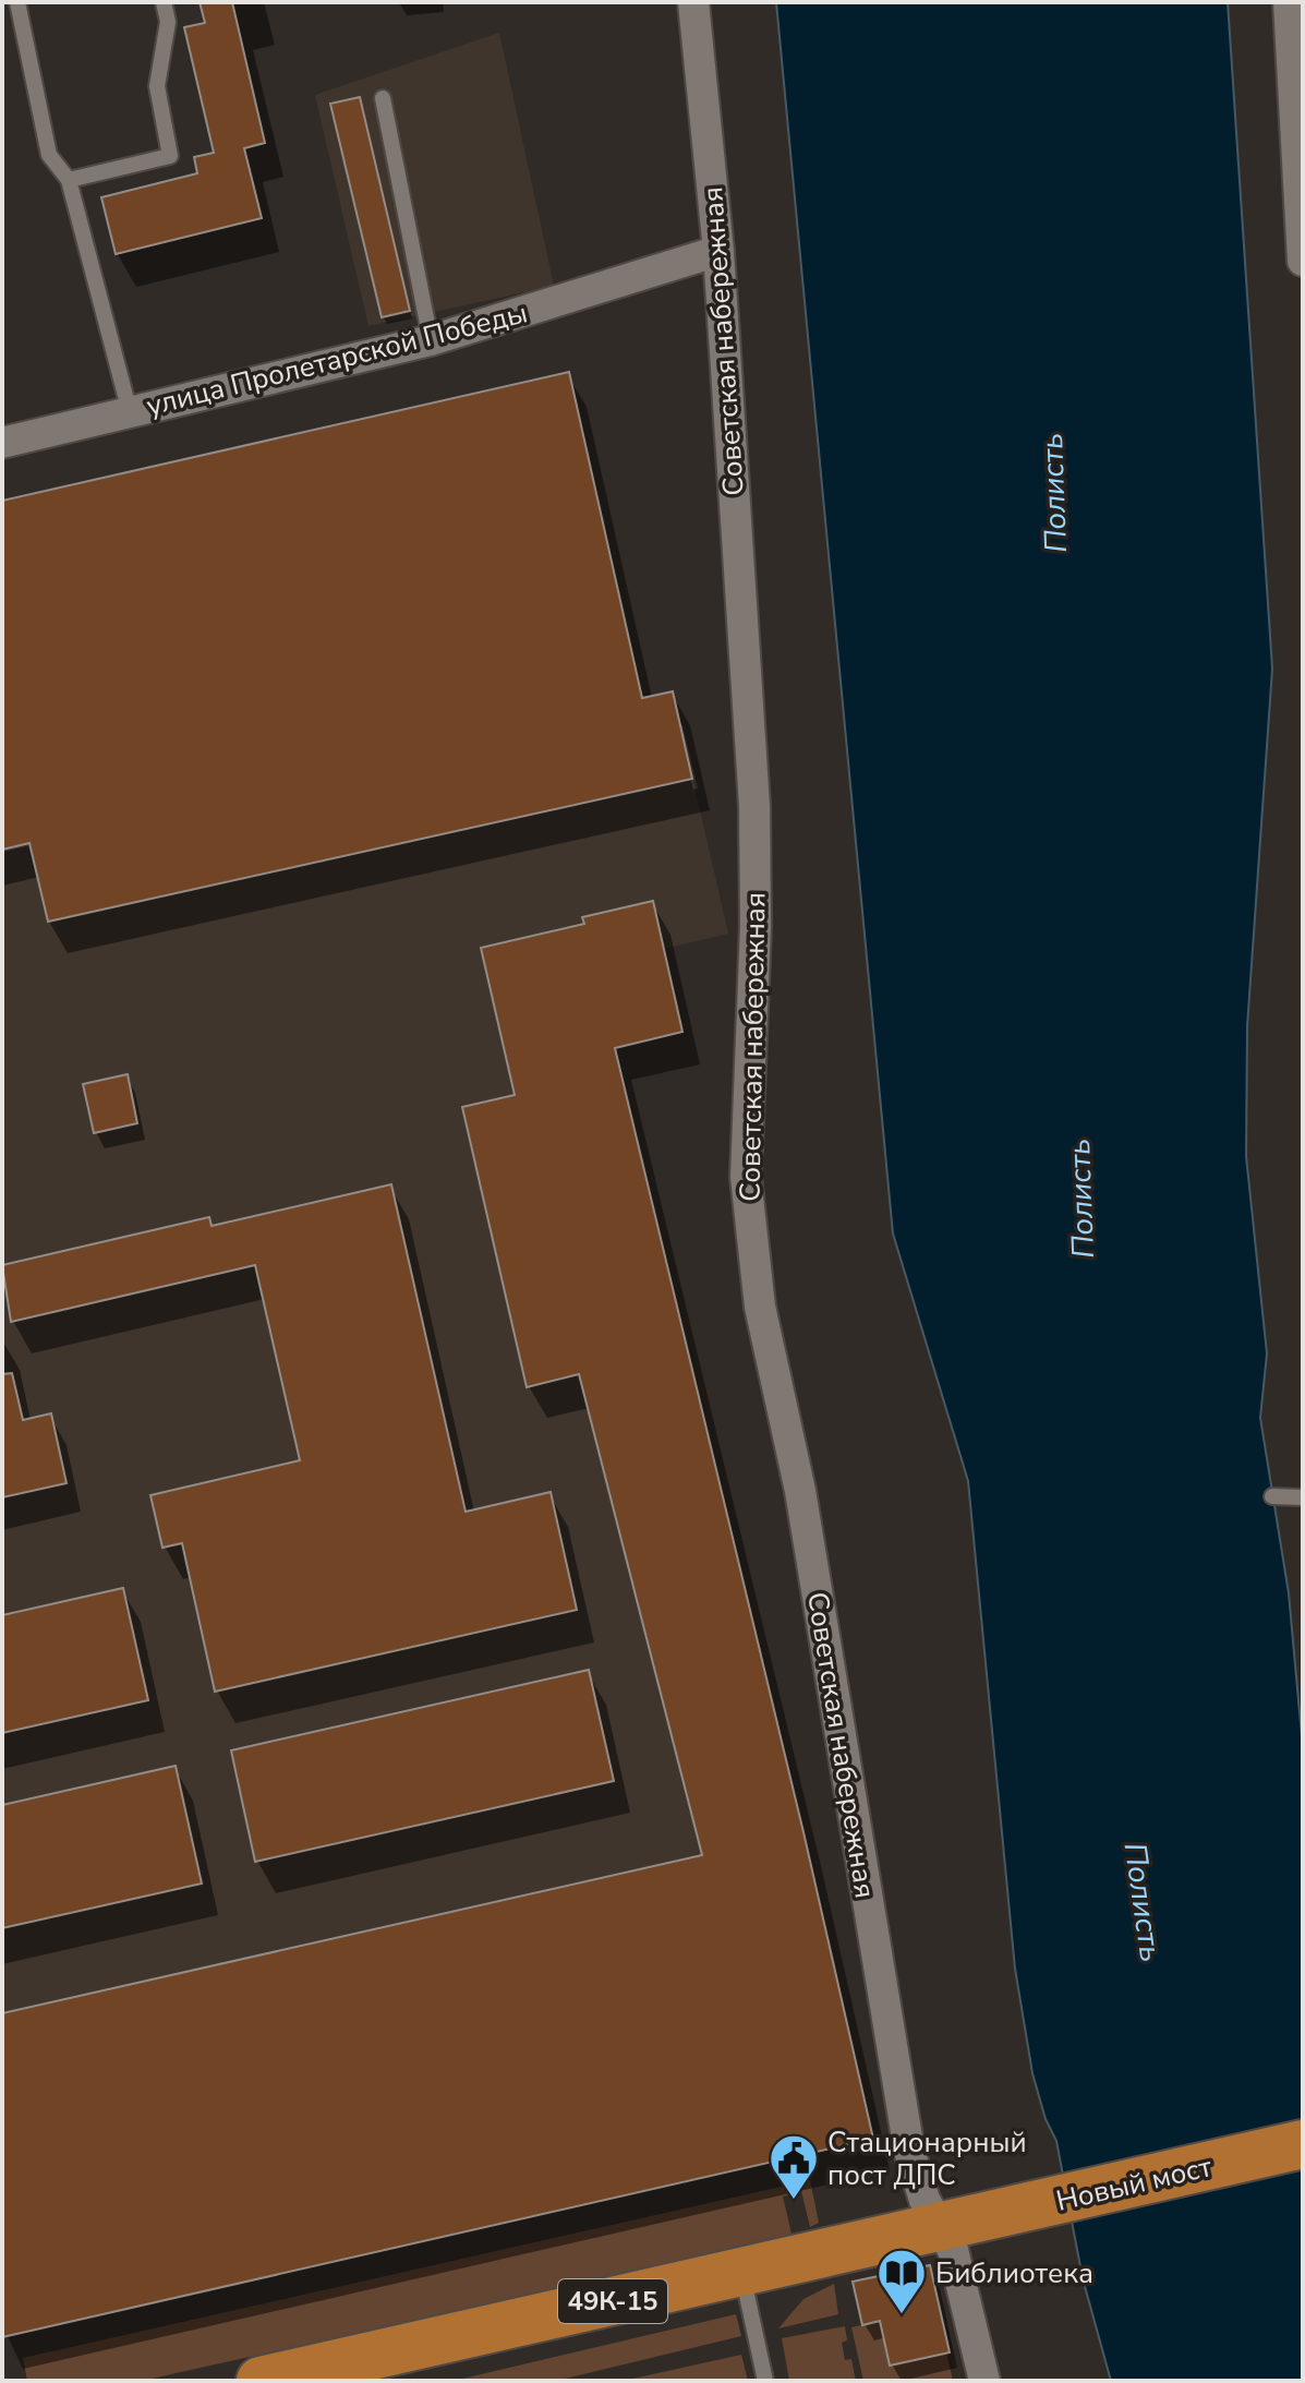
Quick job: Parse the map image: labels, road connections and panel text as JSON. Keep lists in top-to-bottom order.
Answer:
{
  "streets": {
    "main road": ["Новый мост", "49К-15"],
    "street": ["Советская набережная", "улица Пролетарской Победы"]
  },
  "crossings": [
    ["Советская набережная", "улица Пролетарской Победы"],
    ["Советская набережная", "Новый мост"],
    ["Советская набережная", "49К-15"],
    ["Новый мост", "49К-15"]
  ],
  "water": ["Полисть"],
  "places": {
    "public building": ["Стационарный пост ДПС"],
    "library": ["Библиотека"]
  }
}
